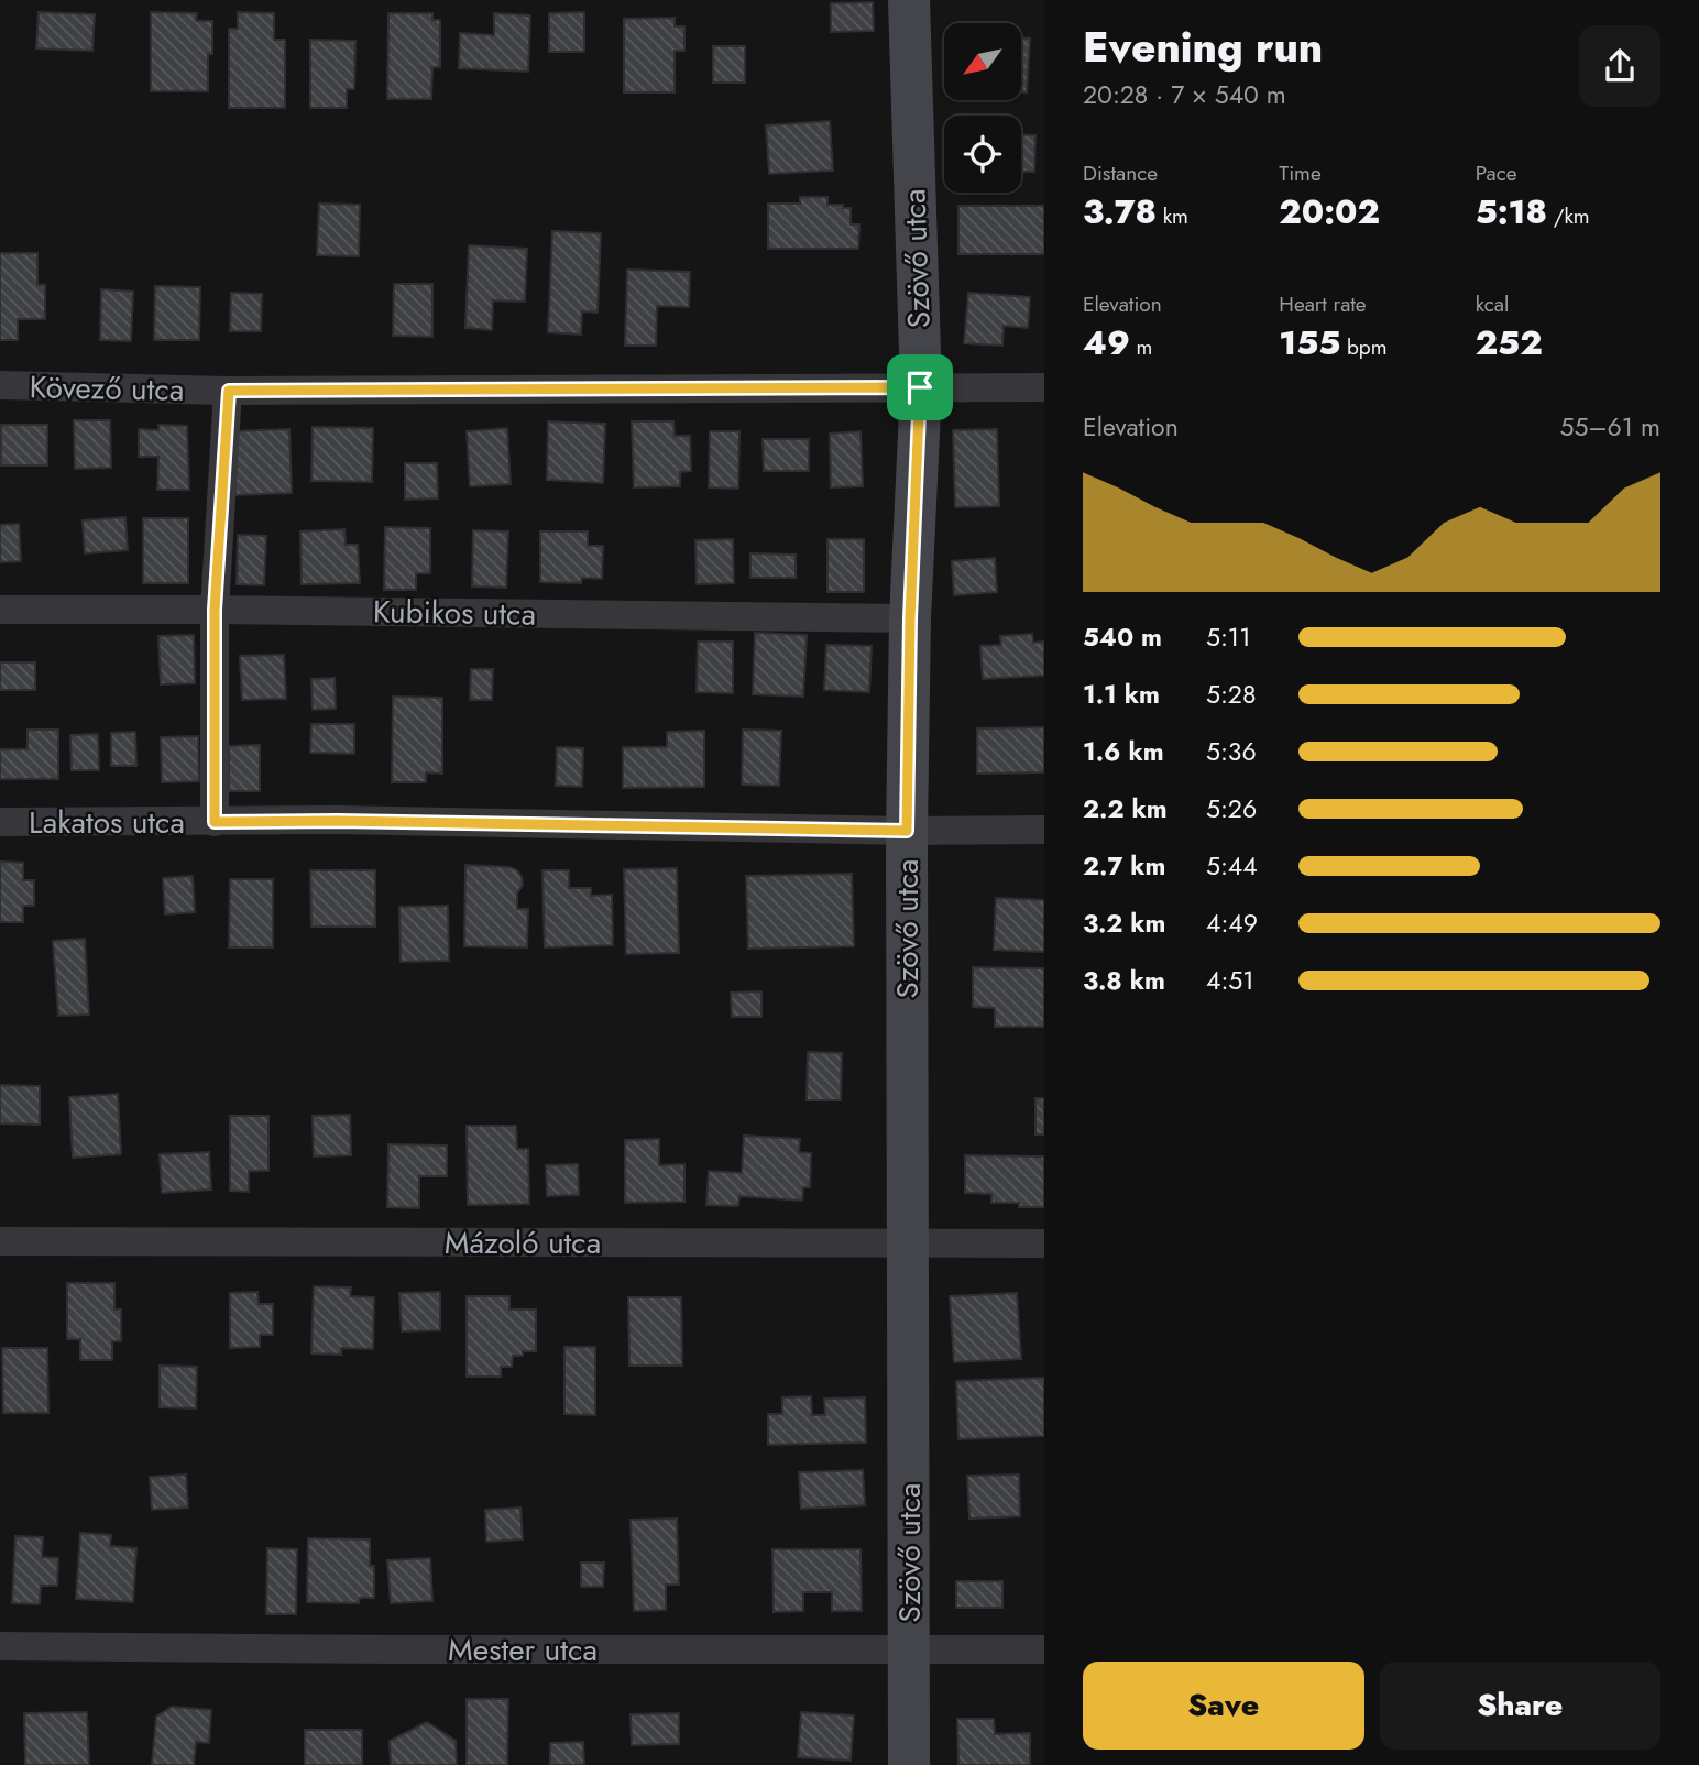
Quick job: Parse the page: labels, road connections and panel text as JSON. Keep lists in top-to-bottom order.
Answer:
{
  "streets": {
    "street": [
      "Szövő utca",
      "Kövező utca",
      "Kubikos utca",
      "Lakatos utca",
      "Mázoló utca",
      "Mester utca"
    ]
  },
  "crossings": [
    ["Szövő utca", "Kövező utca"],
    ["Szövő utca", "Kubikos utca"],
    ["Szövő utca", "Lakatos utca"],
    ["Szövő utca", "Mázoló utca"],
    ["Szövő utca", "Mester utca"]
  ],
  "north": "bottom left",
  "page": {
    "heading": ["Evening run", "20:28 · 7 × 540 m"],
    "stats": [
      ["Distance", "3.78 km"],
      ["Time", "20:02"],
      ["Pace", "5:18 /km"],
      ["Elevation", "49 m"],
      ["Heart rate", "155 bpm"],
      ["kcal", "252"]
    ],
    "chart": ["Elevation", "55–61 m"],
    "list": [
      {
        "name": "540 m",
        "note": "5:11"
      },
      {
        "name": "1.1 km",
        "note": "5:28"
      },
      {
        "name": "1.6 km",
        "note": "5:36"
      },
      {
        "name": "2.2 km",
        "note": "5:26"
      },
      {
        "name": "2.7 km",
        "note": "5:44"
      },
      {
        "name": "3.2 km",
        "note": "4:49"
      },
      {
        "name": "3.8 km",
        "note": "4:51"
      }
    ],
    "buttons": ["Save", "Share"]
  }
}
